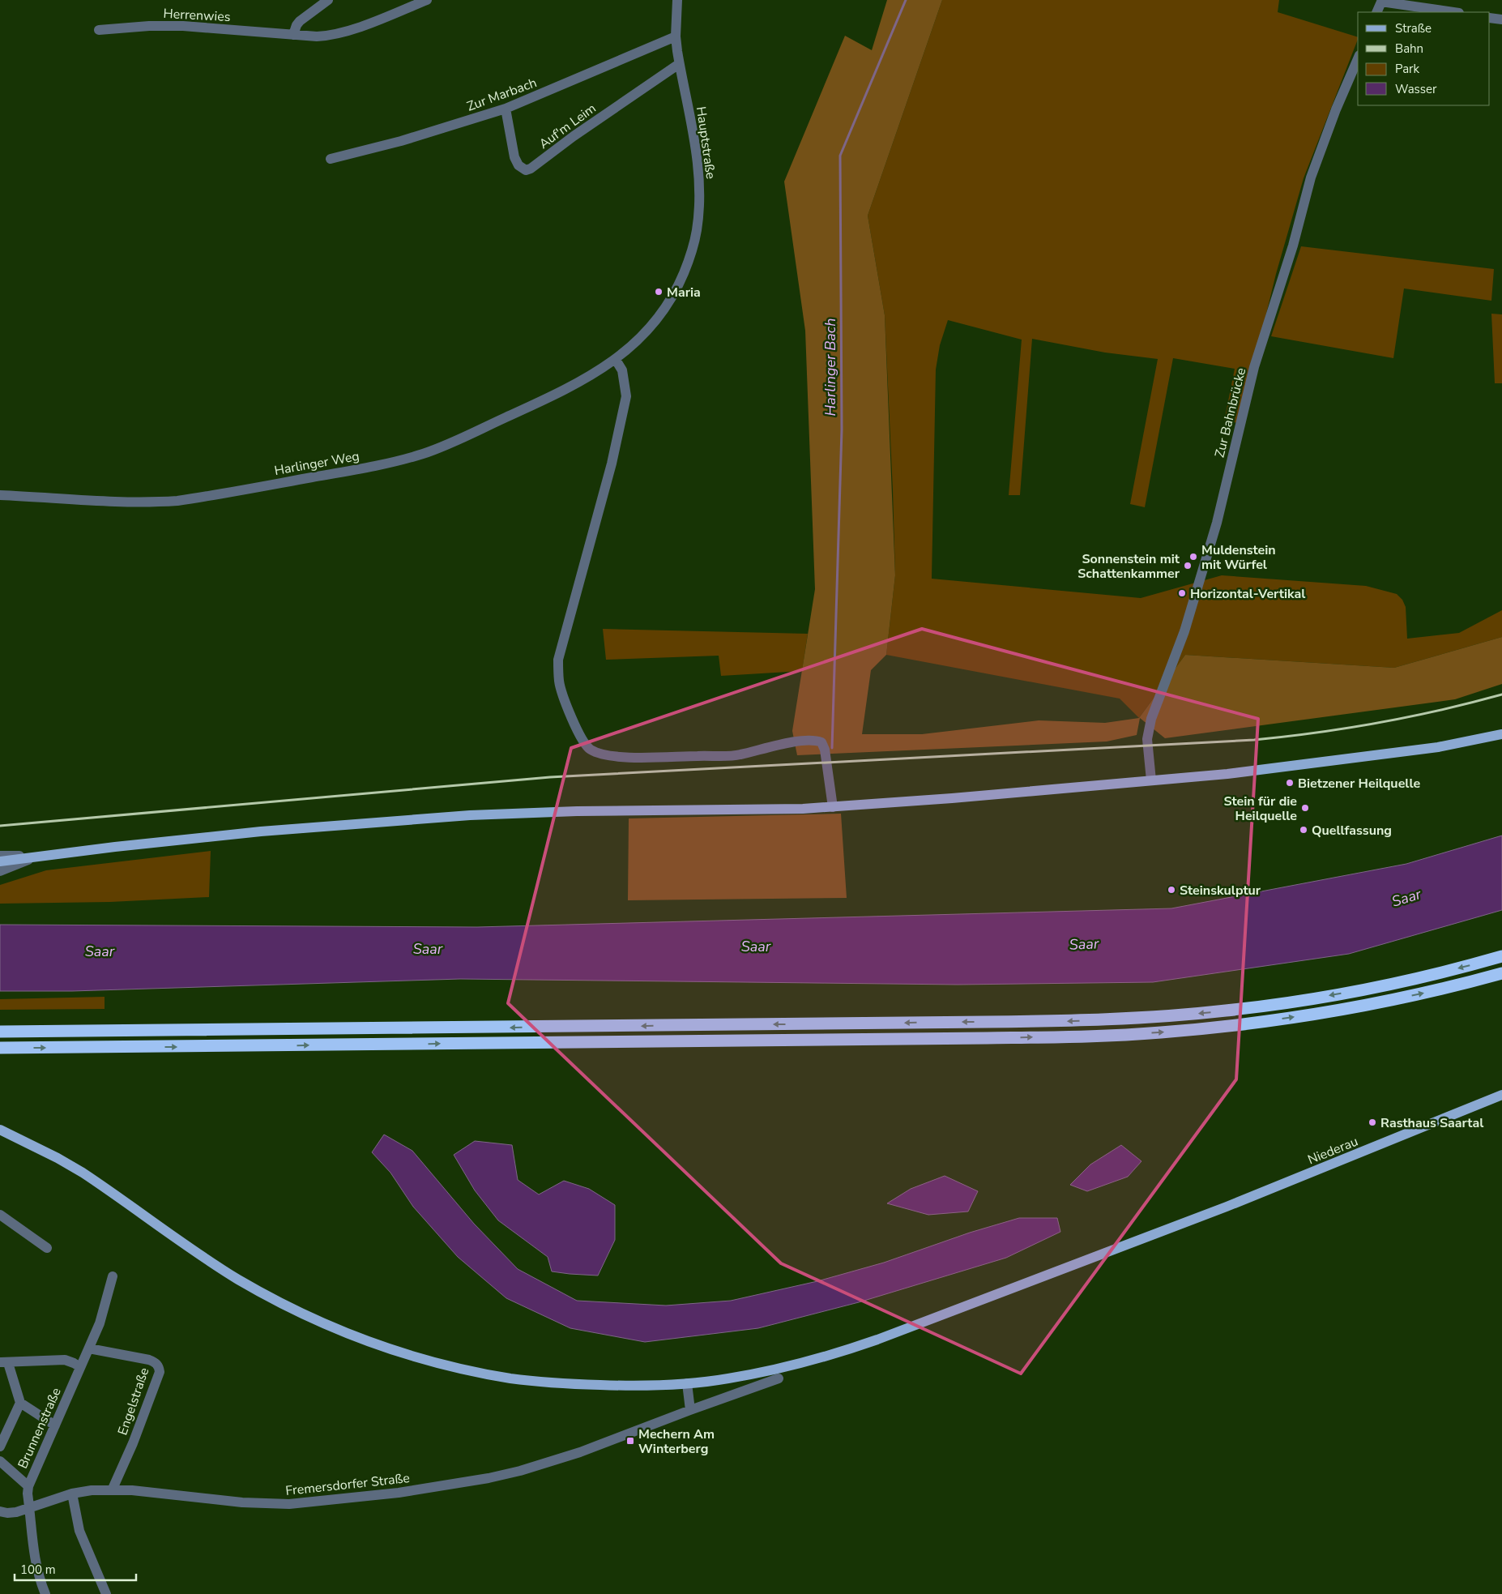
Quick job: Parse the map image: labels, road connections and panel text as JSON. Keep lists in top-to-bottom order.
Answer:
{
  "streets": {
    "main road": ["Niederau"],
    "street": [
      "Herrenwies",
      "Zur Marbach",
      "Auf'm Leim",
      "Hauptstraße",
      "Zur Bahnbrücke",
      "Harlinger Weg",
      "Engelstraße",
      "Brunnenstraße",
      "Fremersdorfer Straße"
    ]
  },
  "crossings": [
    ["Zur Marbach", "Auf'm Leim"],
    ["Zur Marbach", "Hauptstraße"],
    ["Auf'm Leim", "Hauptstraße"],
    ["Hauptstraße", "Harlinger Weg"],
    ["Engelstraße", "Brunnenstraße"],
    ["Engelstraße", "Fremersdorfer Straße"],
    ["Brunnenstraße", "Fremersdorfer Straße"]
  ],
  "water": ["Harlinger Bach", "Saar"],
  "places": {
    "other": [
      "Maria",
      "Muldenstein mit Würfel",
      "Sonnenstein mit Schattenkammer",
      "Horizontal-Vertikal",
      "Bietzener Heilquelle",
      "Stein für die Heilquelle",
      "Quellfassung",
      "Steinskulptur",
      "Rasthaus Saartal"
    ],
    "transit": ["Mechern Am Winterberg"]
  },
  "legend": [
    "Straße",
    "Bahn",
    "Park",
    "Wasser"
  ],
  "scale_bar": "100 m"
}
